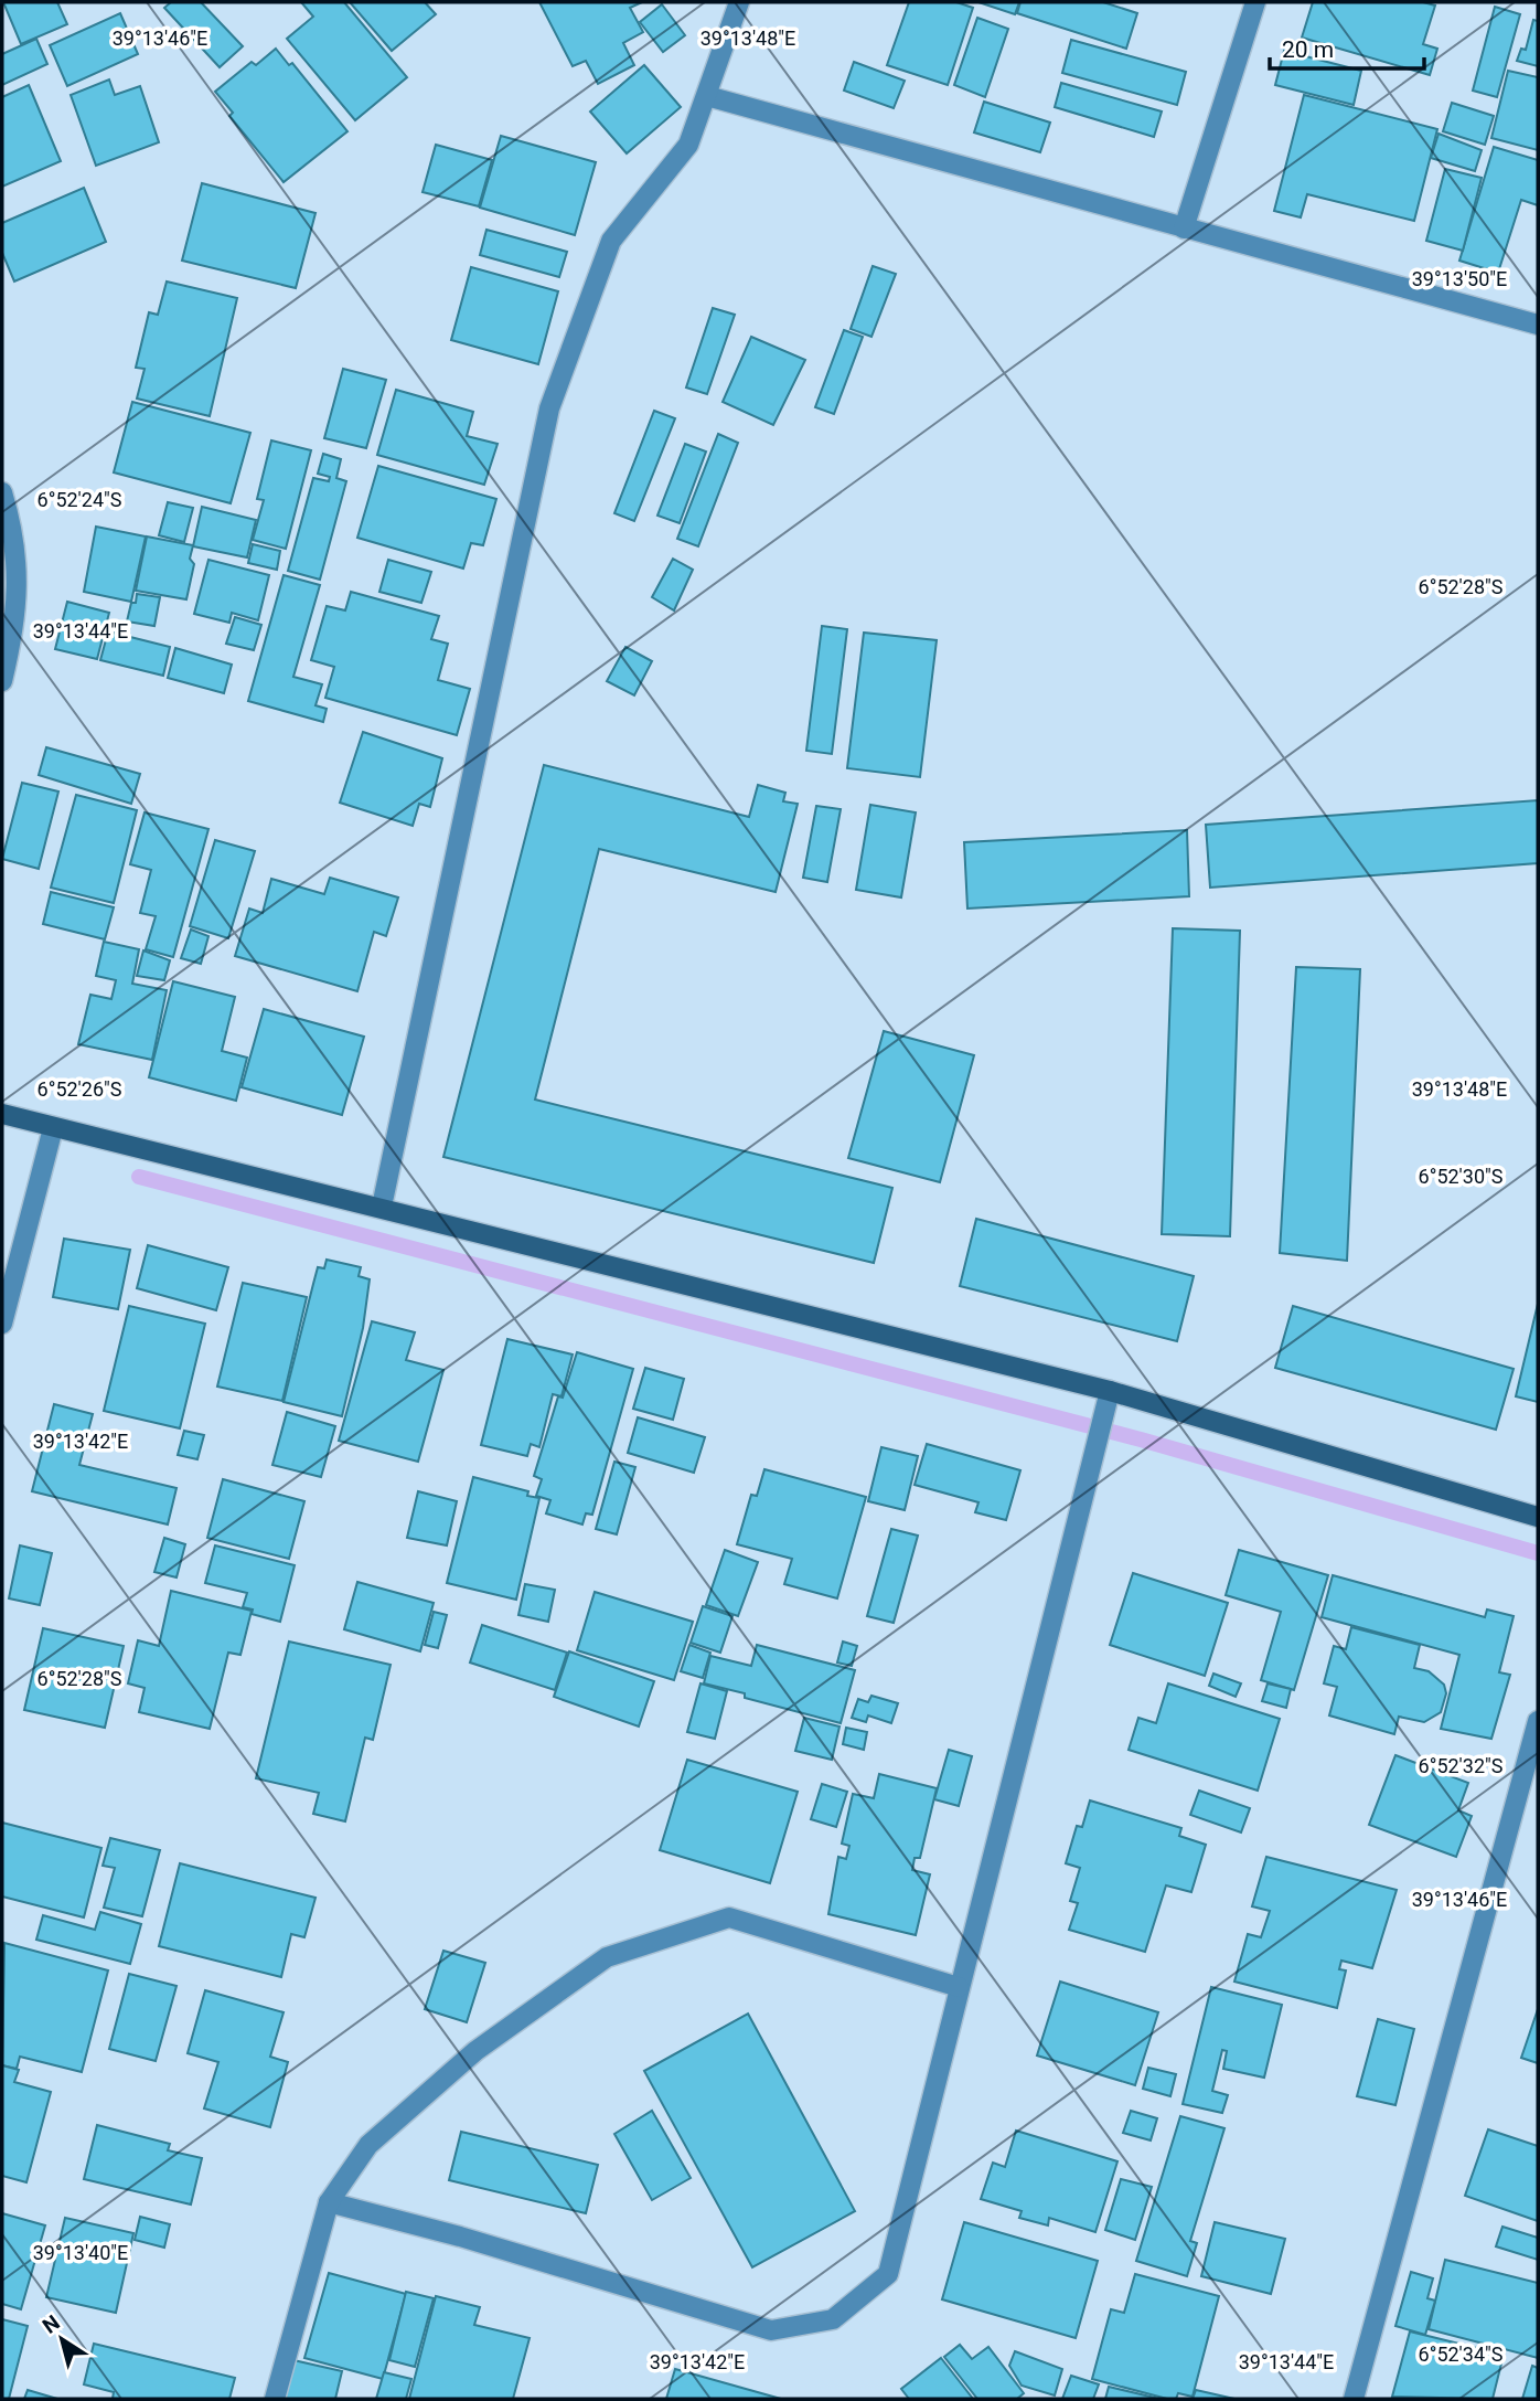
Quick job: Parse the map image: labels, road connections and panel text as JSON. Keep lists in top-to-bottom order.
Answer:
{
  "scale_bar": "20 m",
  "north": "top left",
  "coordinates": [
    "39°13'46\"E",
    "39°13'48\"E",
    "39°13'50\"E",
    "6°52'24\"S",
    "6°52'28\"S",
    "39°13'44\"E",
    "6°52'26\"S",
    "6°52'30\"S",
    "39°13'42\"E",
    "6°52'32\"S",
    "39°13'40\"E",
    "6°52'34\"S"
  ]
}
